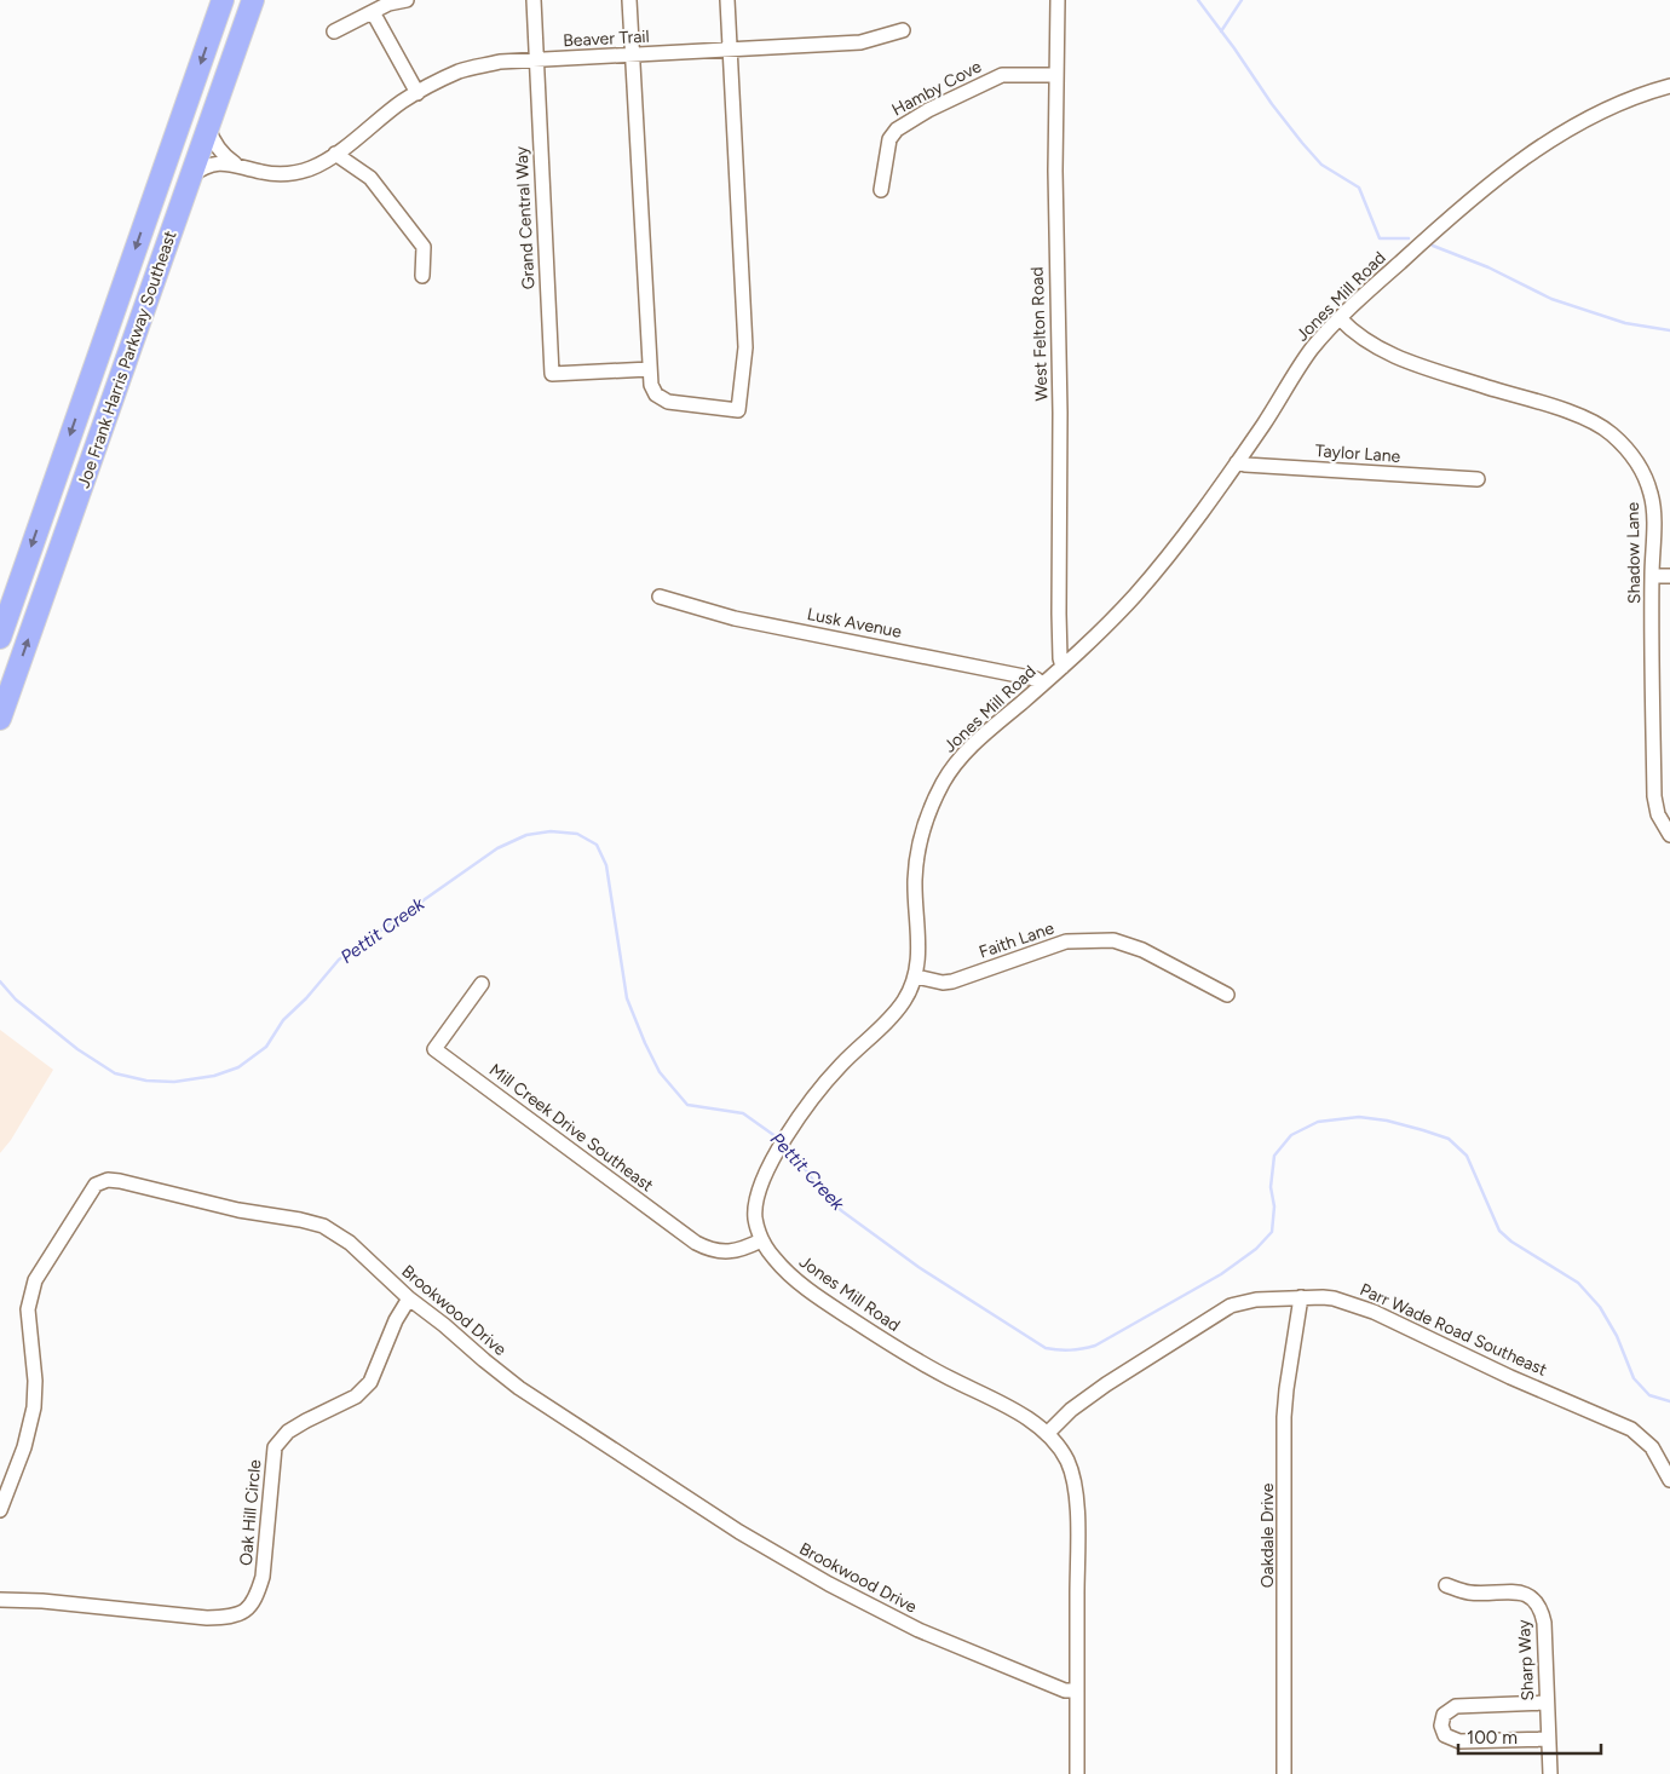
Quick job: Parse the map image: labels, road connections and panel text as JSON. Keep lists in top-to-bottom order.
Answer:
{
  "streets": {
    "highway": ["Joe Frank Harris Parkway Southeast"],
    "street": [
      "Beaver Trail",
      "Hamby Cove",
      "Grand Central Way",
      "Jones Mill Road",
      "West Felton Road",
      "Taylor Lane",
      "Shadow Lane",
      "Lusk Avenue",
      "Faith Lane",
      "Mill Creek Drive Southeast",
      "Brookwood Drive",
      "Parr Wade Road Southeast",
      "Oak Hill Circle",
      "Oakdale Drive",
      "Sharp Way"
    ]
  },
  "crossings": [
    ["Beaver Trail", "Grand Central Way"],
    ["Beaver Trail", "Joe Frank Harris Parkway Southeast"],
    ["Hamby Cove", "West Felton Road"],
    ["Jones Mill Road", "West Felton Road"],
    ["Jones Mill Road", "Taylor Lane"],
    ["Jones Mill Road", "Shadow Lane"],
    ["Jones Mill Road", "Lusk Avenue"],
    ["Jones Mill Road", "Faith Lane"],
    ["Jones Mill Road", "Mill Creek Drive Southeast"],
    ["Jones Mill Road", "Brookwood Drive"],
    ["Jones Mill Road", "Parr Wade Road Southeast"],
    ["Brookwood Drive", "Oak Hill Circle"],
    ["Parr Wade Road Southeast", "Oakdale Drive"]
  ],
  "water": ["Pettit Creek"],
  "scale_bar": "100 m"
}
